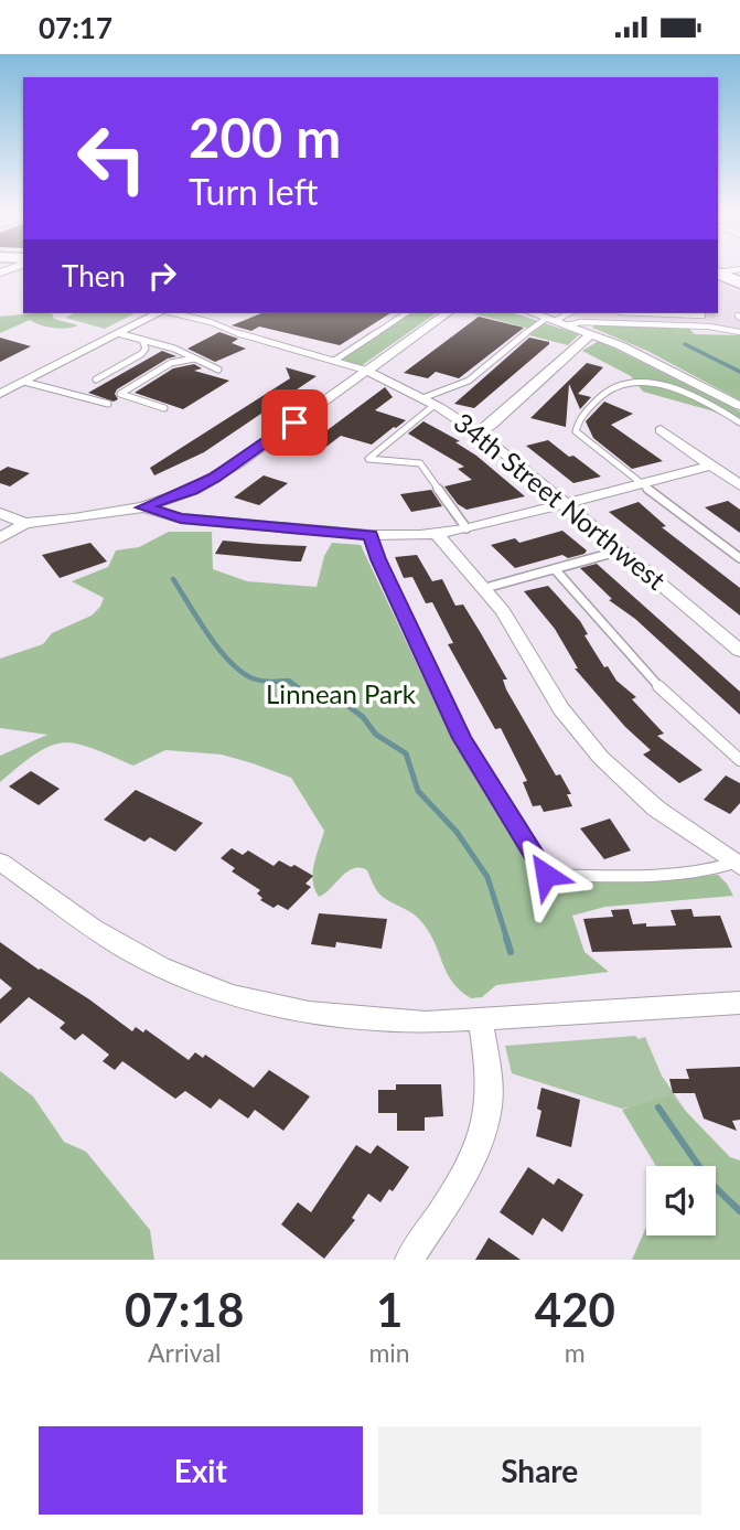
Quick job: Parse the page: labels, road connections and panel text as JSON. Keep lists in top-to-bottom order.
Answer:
{
  "streets": {
    "street": ["34th Street Northwest"]
  },
  "parks": ["Linnean Park"],
  "page": {
    "status": "07:17",
    "turn": ["200 m", "Turn left"],
    "then": "Then",
    "eta": [
      "07:18",
      "Arrival",
      "1",
      "min",
      "420",
      "m"
    ],
    "buttons": ["Exit", "Share"]
  }
}
